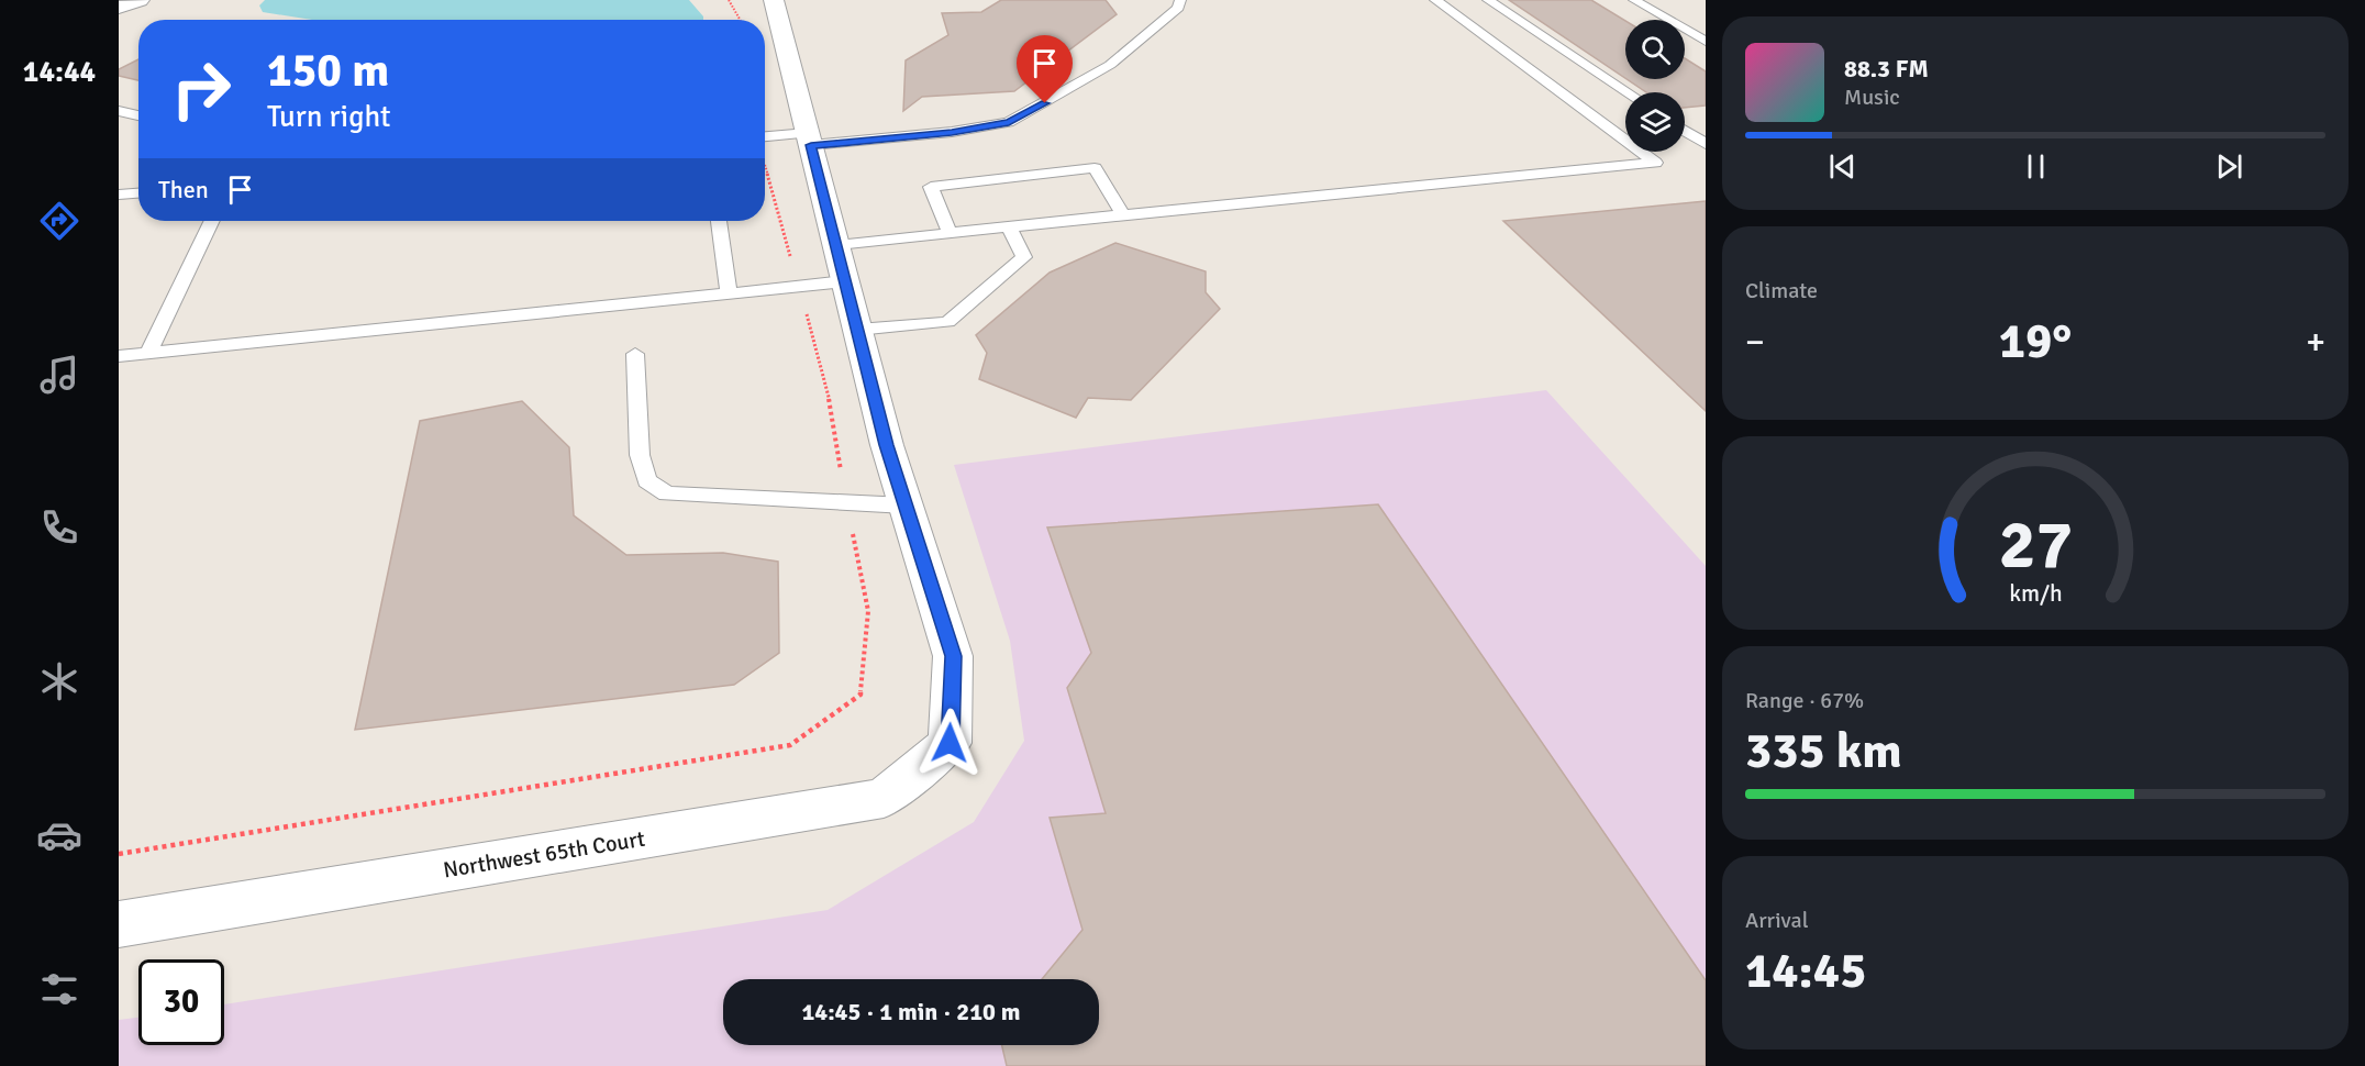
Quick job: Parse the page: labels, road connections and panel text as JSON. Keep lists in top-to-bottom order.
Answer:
{
  "streets": {
    "street": ["Northwest 65th Court"]
  },
  "page": {
    "tabs": "14:44",
    "turn": ["150 m", "Turn right"],
    "song": ["88.3 FM", "Music"],
    "then": "Then",
    "tile": [
      "Climate",
      ["Range · 67%", "335 km"],
      ["Arrival", "14:45"]
    ],
    "heat": ["−", "19°", "+"],
    "limit": "30",
    "trip": "14:45 · 1 min · 210 m",
    "gauge": ["27", "km/h"]
  }
}
